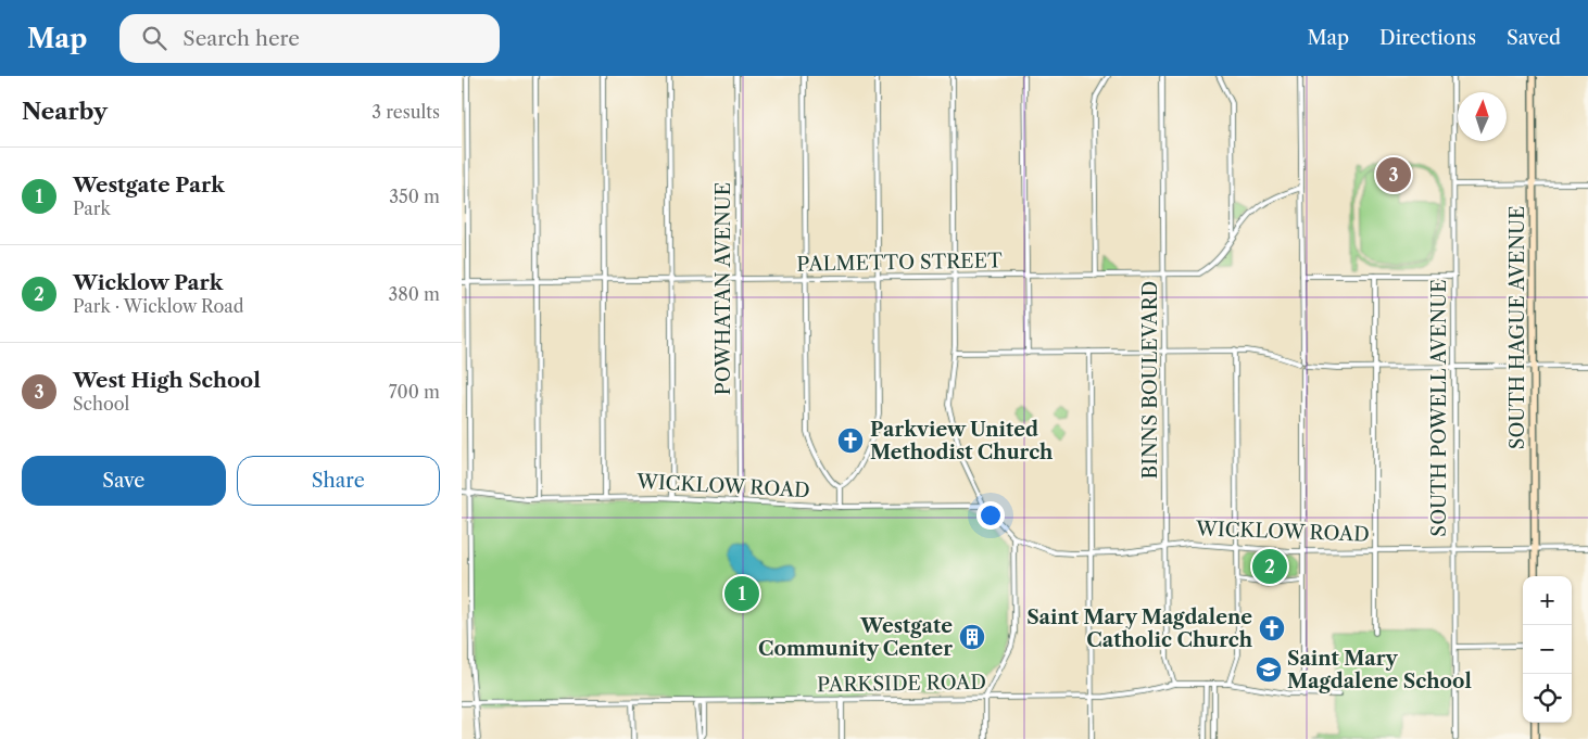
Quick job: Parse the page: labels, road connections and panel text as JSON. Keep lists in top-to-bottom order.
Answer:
{
  "streets": {
    "main road": ["SOUTH HAGUE AVENUE"],
    "street": [
      "PALMETTO STREET",
      "POWHATAN AVENUE",
      "BINNS BOULEVARD",
      "SOUTH POWELL AVENUE",
      "WICKLOW ROAD",
      "PARKSIDE ROAD"
    ]
  },
  "crossings": [
    ["PALMETTO STREET", "POWHATAN AVENUE"],
    ["PALMETTO STREET", "BINNS BOULEVARD"],
    ["POWHATAN AVENUE", "WICKLOW ROAD"],
    ["SOUTH HAGUE AVENUE", "WICKLOW ROAD"],
    ["BINNS BOULEVARD", "WICKLOW ROAD"],
    ["BINNS BOULEVARD", "PARKSIDE ROAD"],
    ["SOUTH POWELL AVENUE", "WICKLOW ROAD"]
  ],
  "places": {
    "church": ["Parkview United Methodist Church", "Saint Mary Magdalene Catholic Church"],
    "building": ["Westgate Community Center"],
    "school or university": ["Saint Mary Magdalene School"]
  },
  "north": "top",
  "page": {
    "header": "Map",
    "search": "Search here",
    "nav": ["Map", "Directions", "Saved"],
    "heading": ["Nearby", "3 results"],
    "list": [
      {
        "mark": "1",
        "name": "Westgate Park",
        "note": "Park",
        "value": "350 m"
      },
      {
        "mark": "2",
        "name": "Wicklow Park",
        "note": "Park · Wicklow Road",
        "value": "380 m"
      },
      {
        "mark": "3",
        "name": "West High School",
        "note": "School",
        "value": "700 m"
      }
    ],
    "pins": ["3", "2", "1"],
    "buttons": ["Save", "Share"],
    "map_buttons": ["+", "−"]
  }
}
